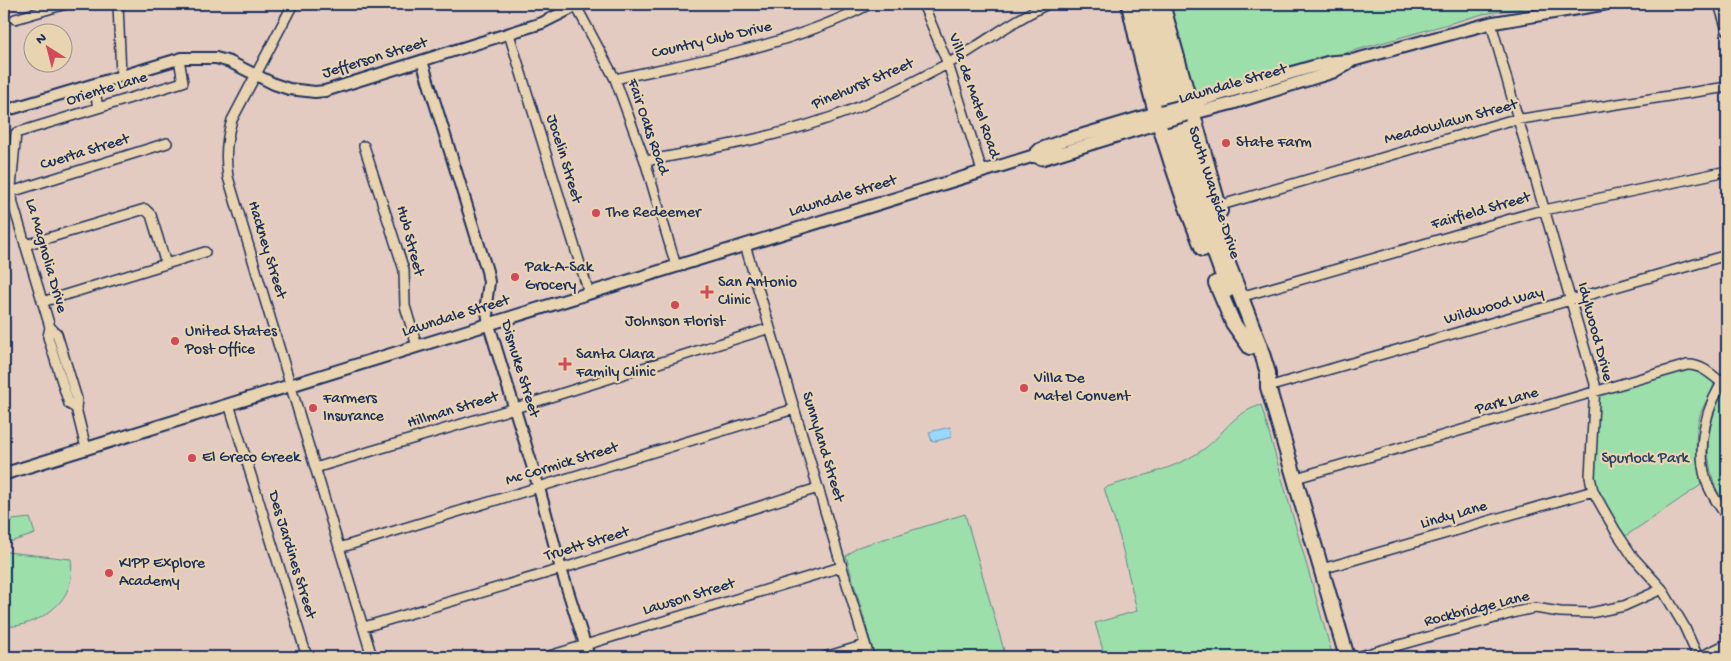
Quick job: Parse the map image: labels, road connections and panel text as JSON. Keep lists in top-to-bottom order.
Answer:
{
  "streets": {
    "main road": ["Lawndale Street", "South Wayside Drive"],
    "street": [
      "Country Club Drive",
      "Jefferson Street",
      "Pinehurst Street",
      "Oriente Lane",
      "Villa de Matel Road",
      "Meadowlawn Street",
      "Fair Oaks Road",
      "Cuerta Street",
      "Jocelin Street",
      "Fairfield Street",
      "Hub Street",
      "Hackney Street",
      "La Magnolia Drive",
      "Wildwood Way",
      "Idylwood Drive",
      "Dismuke Street",
      "Park Lane",
      "Hillman Street",
      "Sunnyland Street",
      "Mc Cormick Street",
      "Lindy Lane",
      "Truett Street",
      "Des Jardines Street",
      "Lawson Street",
      "Rockbridge Lane"
    ]
  },
  "crossings": [
    ["Country Club Drive", "Fair Oaks Road"],
    ["Jefferson Street", "Oriente Lane"],
    ["Jefferson Street", "Fair Oaks Road"],
    ["Jefferson Street", "Jocelin Street"],
    ["Jefferson Street", "Hackney Street"],
    ["Jefferson Street", "Dismuke Street"],
    ["Pinehurst Street", "Villa de Matel Road"],
    ["Pinehurst Street", "Fair Oaks Road"],
    ["Lawndale Street", "Villa de Matel Road"],
    ["Lawndale Street", "Fair Oaks Road"],
    ["Lawndale Street", "Jocelin Street"],
    ["Lawndale Street", "Hub Street"],
    ["Lawndale Street", "Hackney Street"],
    ["Lawndale Street", "La Magnolia Drive"],
    ["Lawndale Street", "Idylwood Drive"],
    ["Lawndale Street", "Dismuke Street"],
    ["Lawndale Street", "Sunnyland Street"],
    ["Lawndale Street", "Des Jardines Street"],
    ["Oriente Lane", "La Magnolia Drive"],
    ["Meadowlawn Street", "Idylwood Drive"],
    ["Cuerta Street", "La Magnolia Drive"],
    ["South Wayside Drive", "Wildwood Way"],
    ["South Wayside Drive", "Park Lane"],
    ["South Wayside Drive", "Lindy Lane"],
    ["Fairfield Street", "Idylwood Drive"],
    ["Hackney Street", "Hillman Street"],
    ["Hackney Street", "Mc Cormick Street"],
    ["Hackney Street", "Truett Street"],
    ["Wildwood Way", "Idylwood Drive"],
    ["Idylwood Drive", "Park Lane"],
    ["Idylwood Drive", "Lindy Lane"],
    ["Idylwood Drive", "Rockbridge Lane"],
    ["Dismuke Street", "Hillman Street"],
    ["Dismuke Street", "Mc Cormick Street"],
    ["Dismuke Street", "Truett Street"],
    ["Dismuke Street", "Lawson Street"],
    ["Hillman Street", "Sunnyland Street"],
    ["Sunnyland Street", "Mc Cormick Street"],
    ["Sunnyland Street", "Truett Street"],
    ["Sunnyland Street", "Lawson Street"]
  ],
  "parks": ["Spurlock Park"],
  "places": {
    "other": [
      "State Farm",
      "The Redeemer",
      "Pak-A-Sak Grocery",
      "Johnson Florist",
      "United States Post Office",
      "Villa De Matel Convent",
      "Farmers Insurance",
      "El Greco Greek",
      "KIPP Explore Academy"
    ],
    "health": ["San Antonio Clinic", "Santa Clara Family Clinic"]
  },
  "north": "top left"
}
